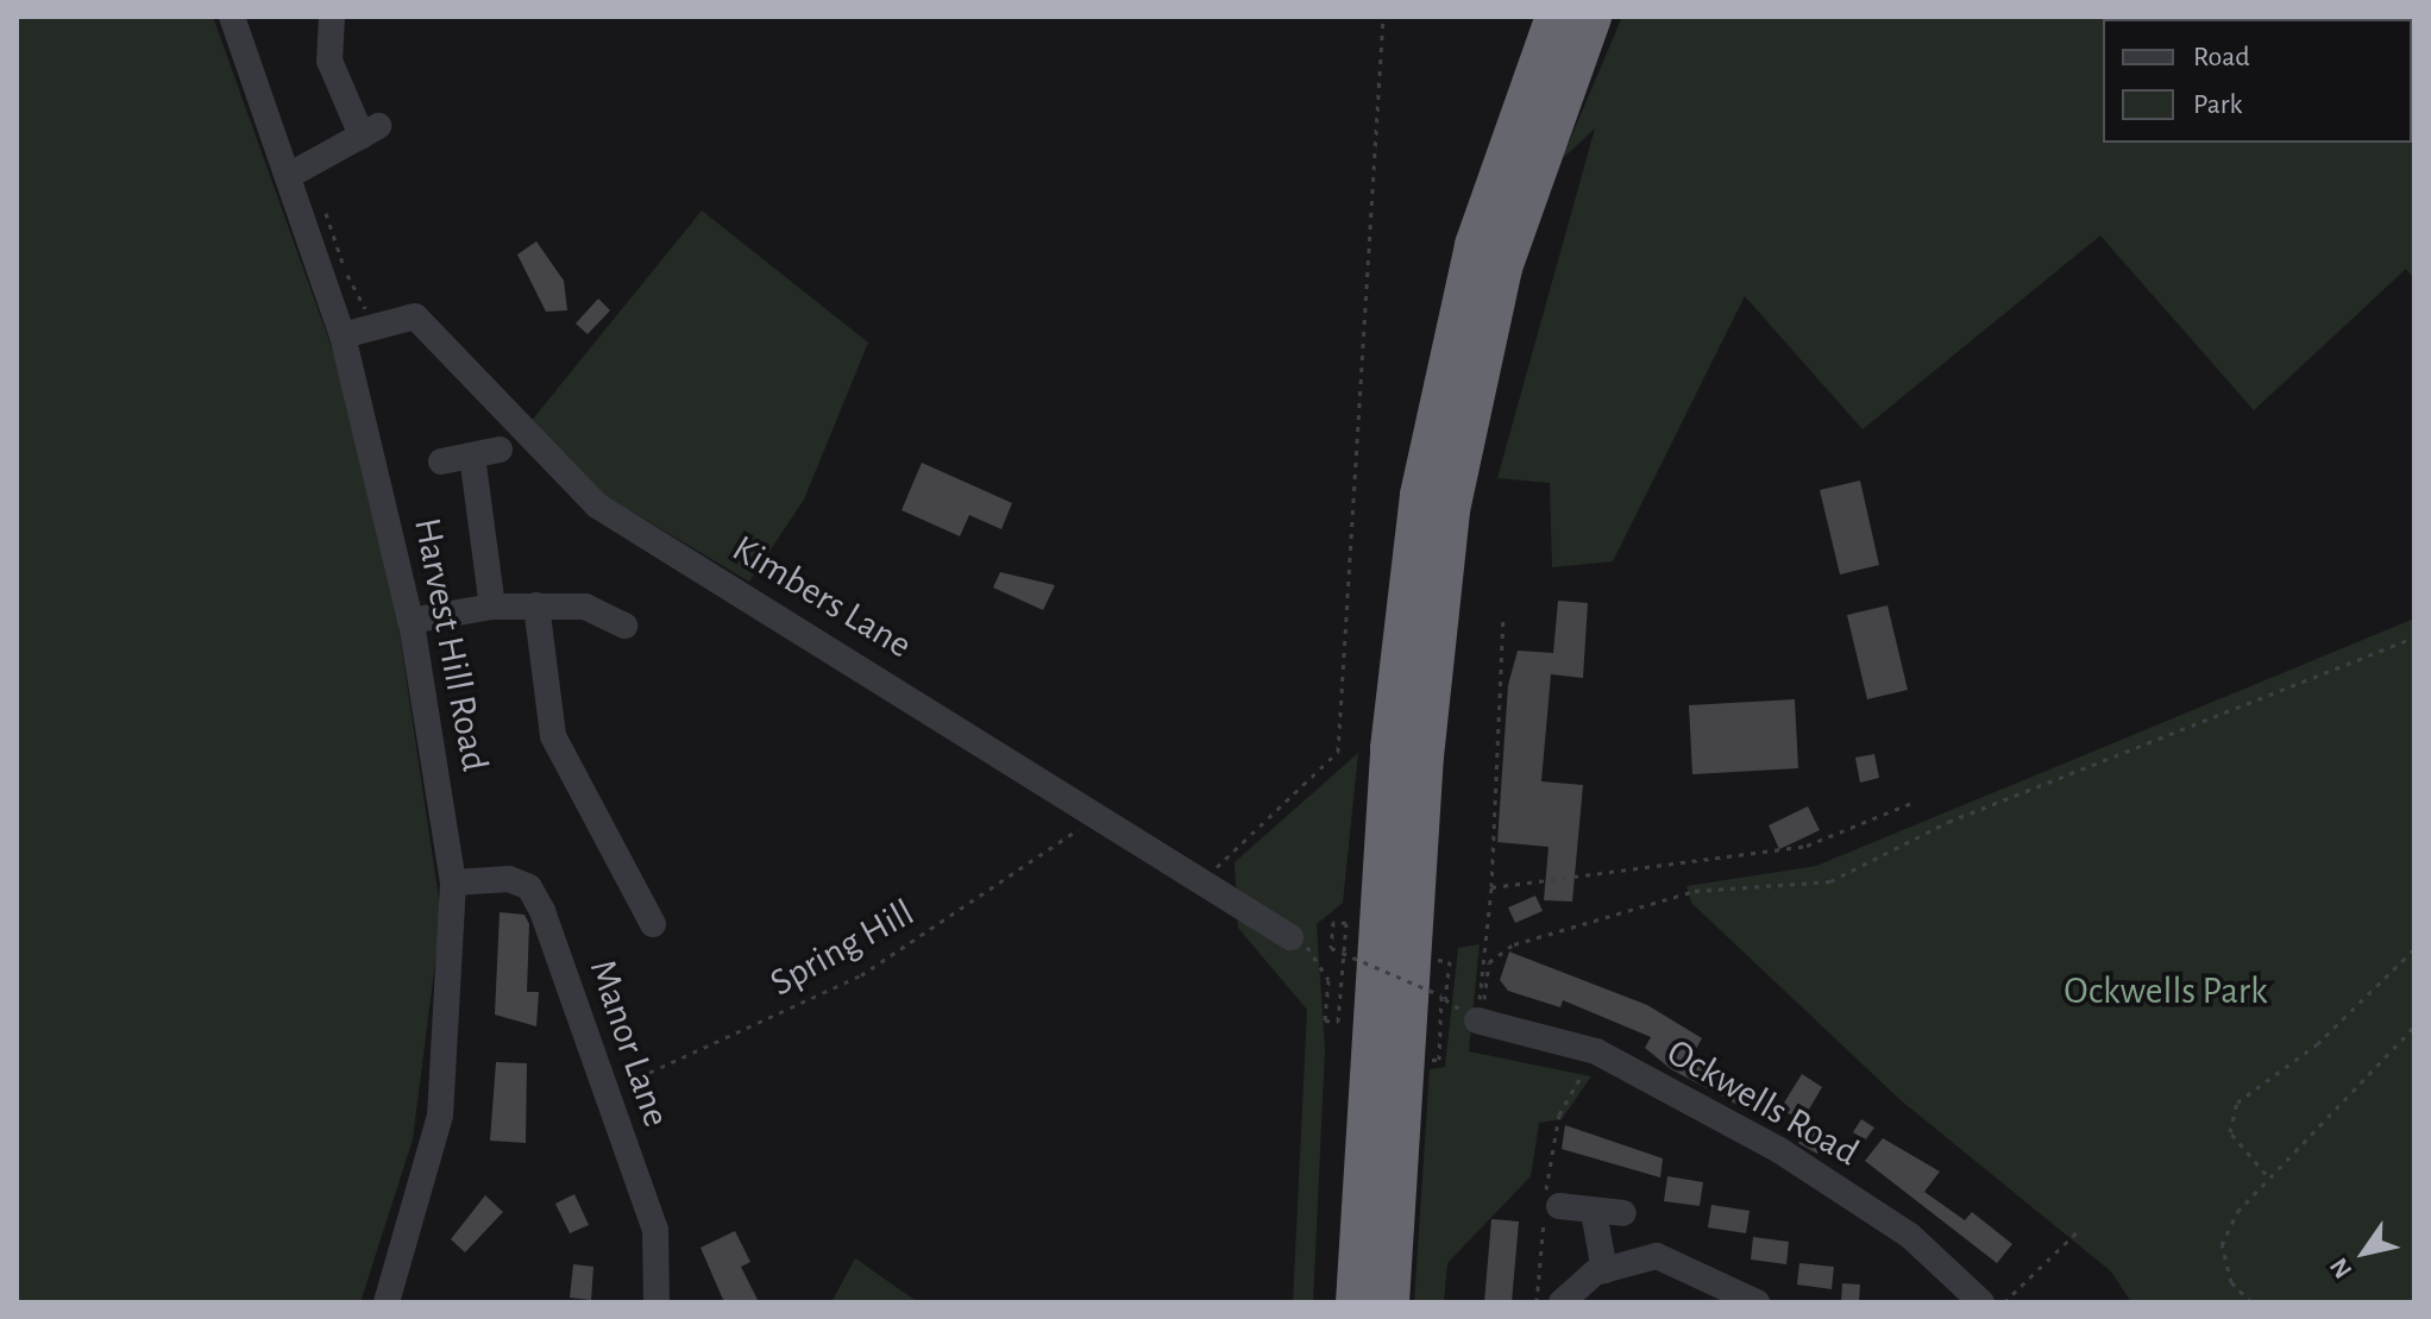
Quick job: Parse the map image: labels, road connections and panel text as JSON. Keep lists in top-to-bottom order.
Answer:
{
  "streets": {
    "street": [
      "Kimbers Lane",
      "Harvest Hill Road",
      "Manor Lane",
      "Ockwells Road"
    ],
    "path": ["Spring Hill"]
  },
  "crossings": [
    ["Kimbers Lane", "Spring Hill"],
    ["Harvest Hill Road", "Manor Lane"],
    ["Spring Hill", "Manor Lane"]
  ],
  "parks": ["Ockwells Park"],
  "legend": ["Road", "Park"],
  "north": "bottom left"
}
